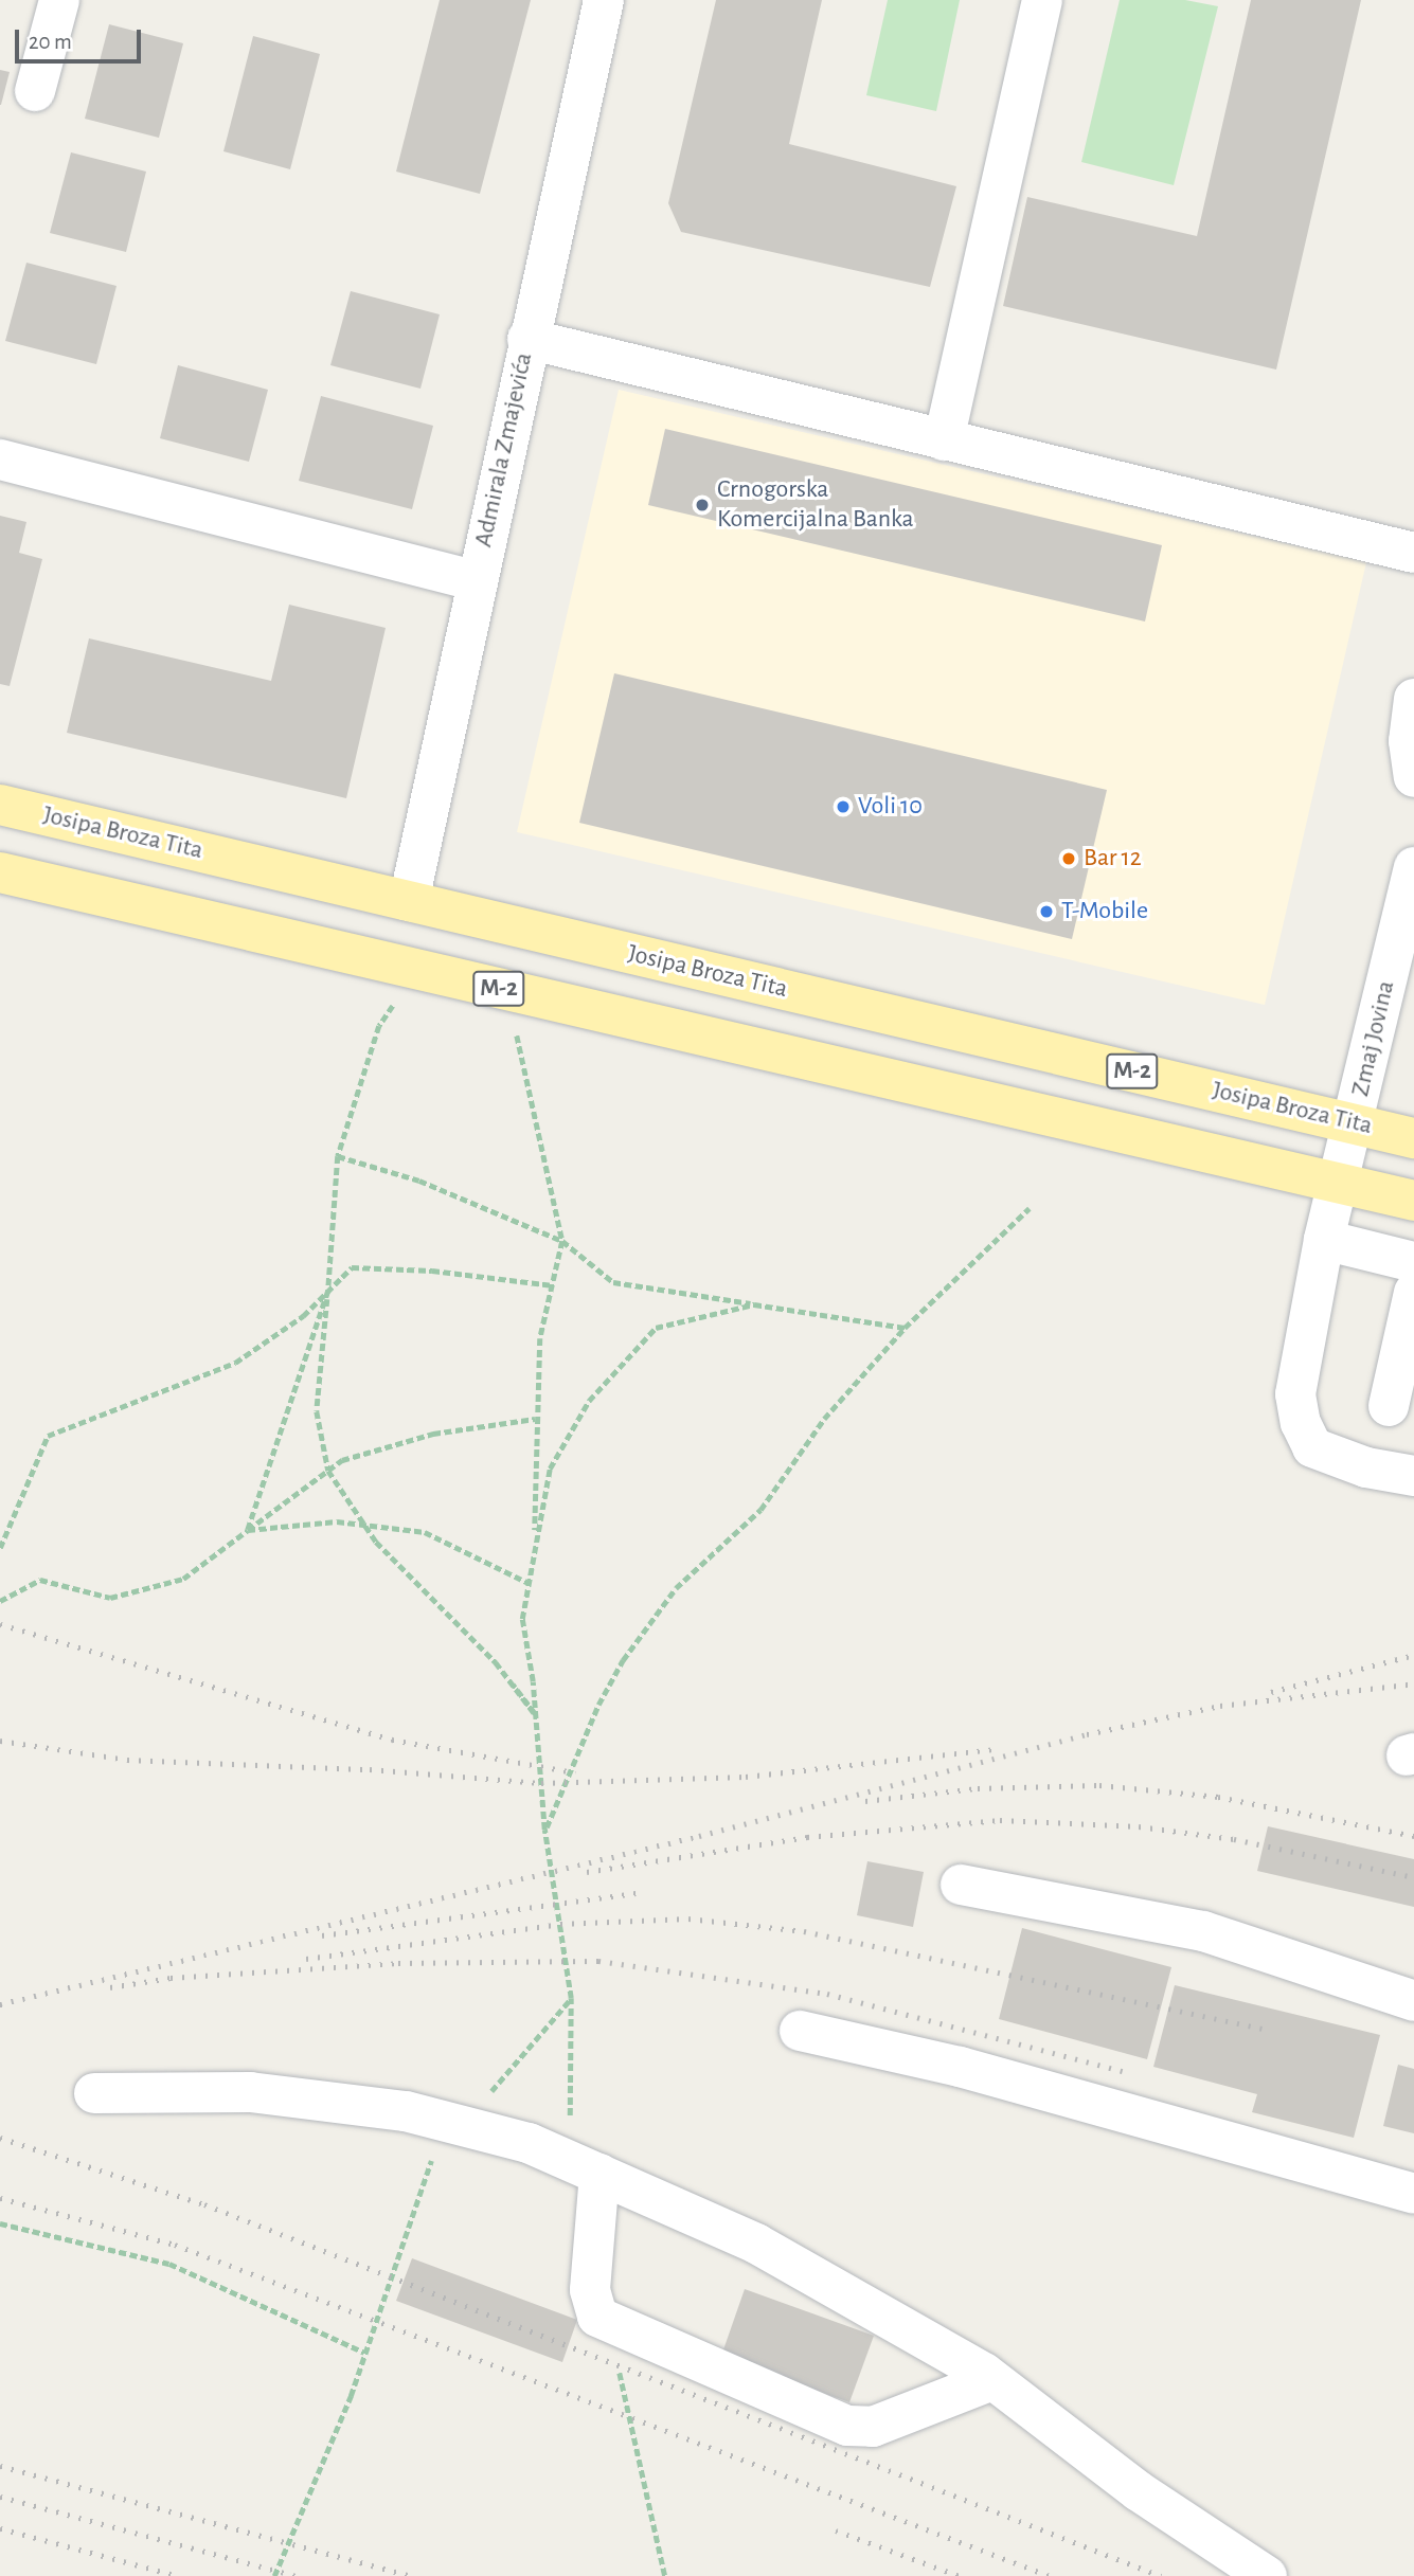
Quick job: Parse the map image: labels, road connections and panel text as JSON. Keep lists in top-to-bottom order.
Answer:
{
  "streets": {
    "main road": ["Josipa Broza Tita", "M-2"],
    "street": ["Admirala Zmajevića", "Zmaj Jovina"]
  },
  "crossings": [
    ["Admirala Zmajevića", "Josipa Broza Tita"],
    ["Josipa Broza Tita", "Zmaj Jovina"],
    ["M-2", "Zmaj Jovina"]
  ],
  "places": [
    "Crnogorska Komercijalna Banka",
    "Voli 10",
    "Bar 12",
    "T-Mobile"
  ],
  "scale_bar": "20 m"
}
